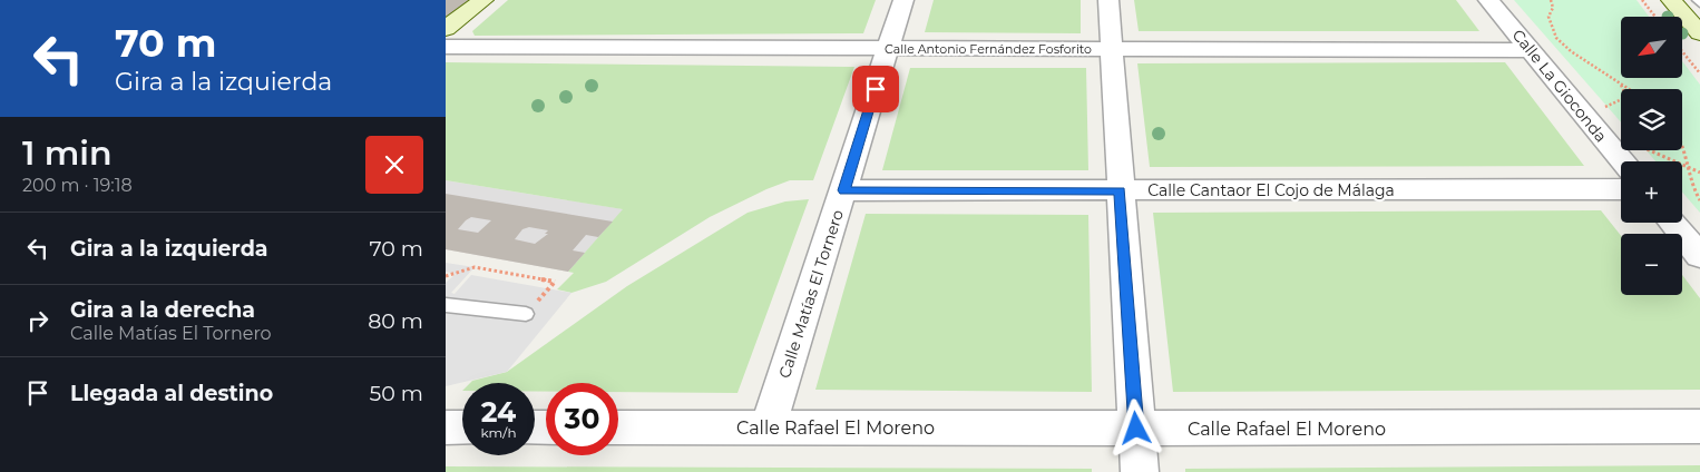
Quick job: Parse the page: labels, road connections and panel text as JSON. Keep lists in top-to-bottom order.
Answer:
{
  "streets": {
    "street": [
      "Calle Antonio Fernández Fosforito",
      "Calle La Gioconda",
      "Calle Cantaor El Cojo de Málaga",
      "Calle Matías El Tornero",
      "Calle Rafael El Moreno"
    ]
  },
  "crossings": [
    ["Calle Antonio Fernández Fosforito", "Calle La Gioconda"],
    ["Calle Antonio Fernández Fosforito", "Calle Matías El Tornero"],
    ["Calle Cantaor El Cojo de Málaga", "Calle Matías El Tornero"],
    ["Calle Matías El Tornero", "Calle Rafael El Moreno"]
  ],
  "north": "bottom left",
  "page": {
    "turn": ["70 m", "Gira a la izquierda"],
    "map_buttons": ["+", "−"],
    "heading": ["1 min", "200 m · 19:18"],
    "list": [
      {
        "name": "Gira a la izquierda",
        "value": "70 m"
      },
      {
        "name": "Gira a la derecha",
        "note": "Calle Matías El Tornero",
        "value": "80 m"
      },
      {
        "name": "Llegada al destino",
        "value": "50 m"
      }
    ],
    "speed": "24 km/h",
    "limit": "30"
  }
}
